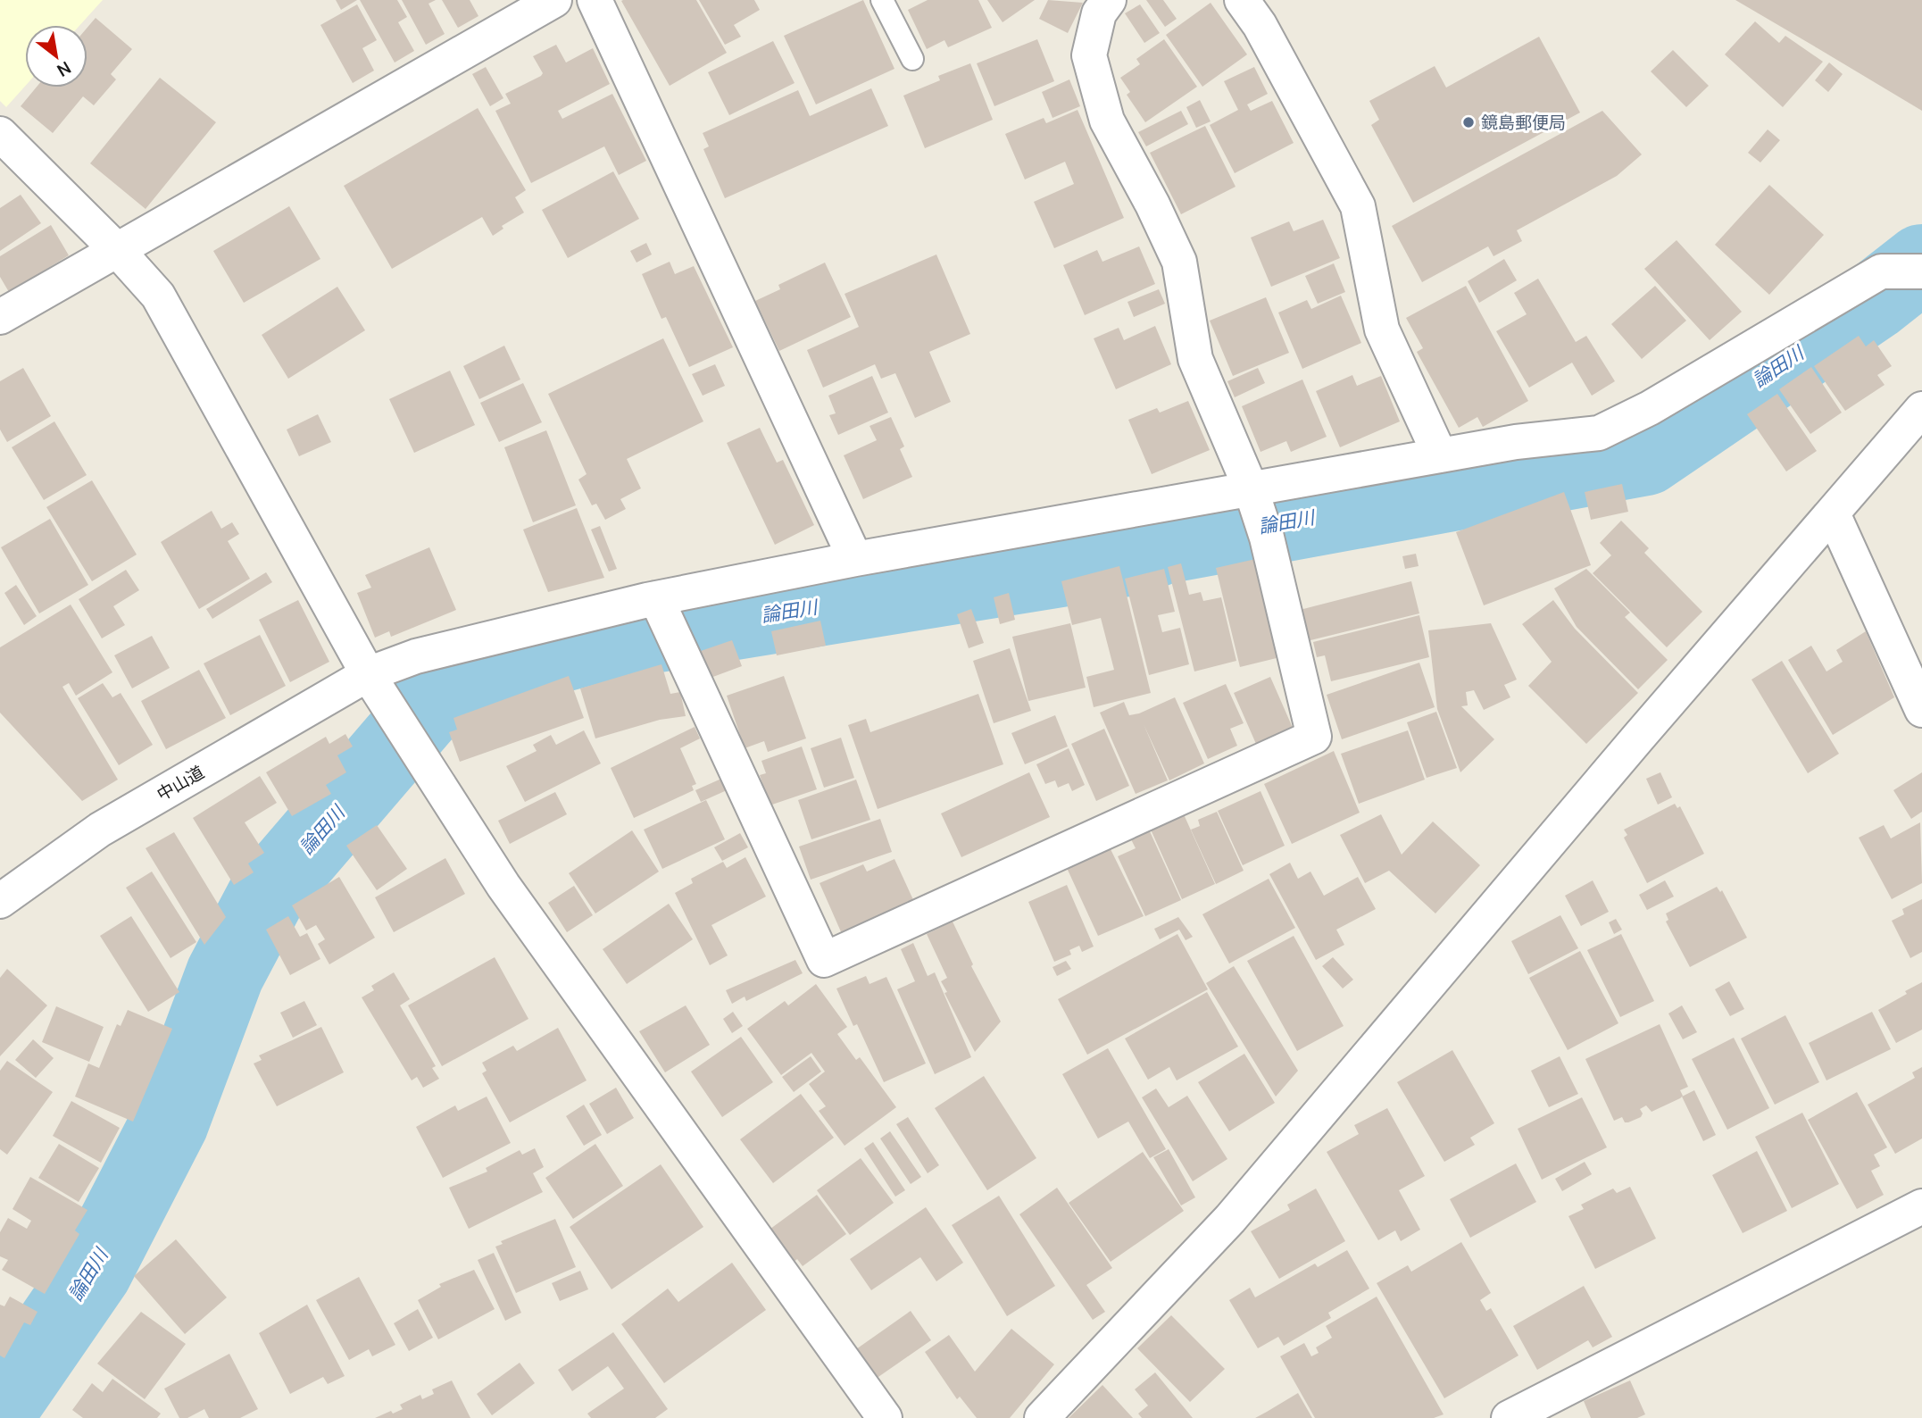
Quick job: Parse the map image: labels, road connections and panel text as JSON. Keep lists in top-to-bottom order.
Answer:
{
  "streets": {
    "street": ["中山道"]
  },
  "water": ["論田川"],
  "places": ["鏡島郵便局"],
  "north": "bottom right"
}
